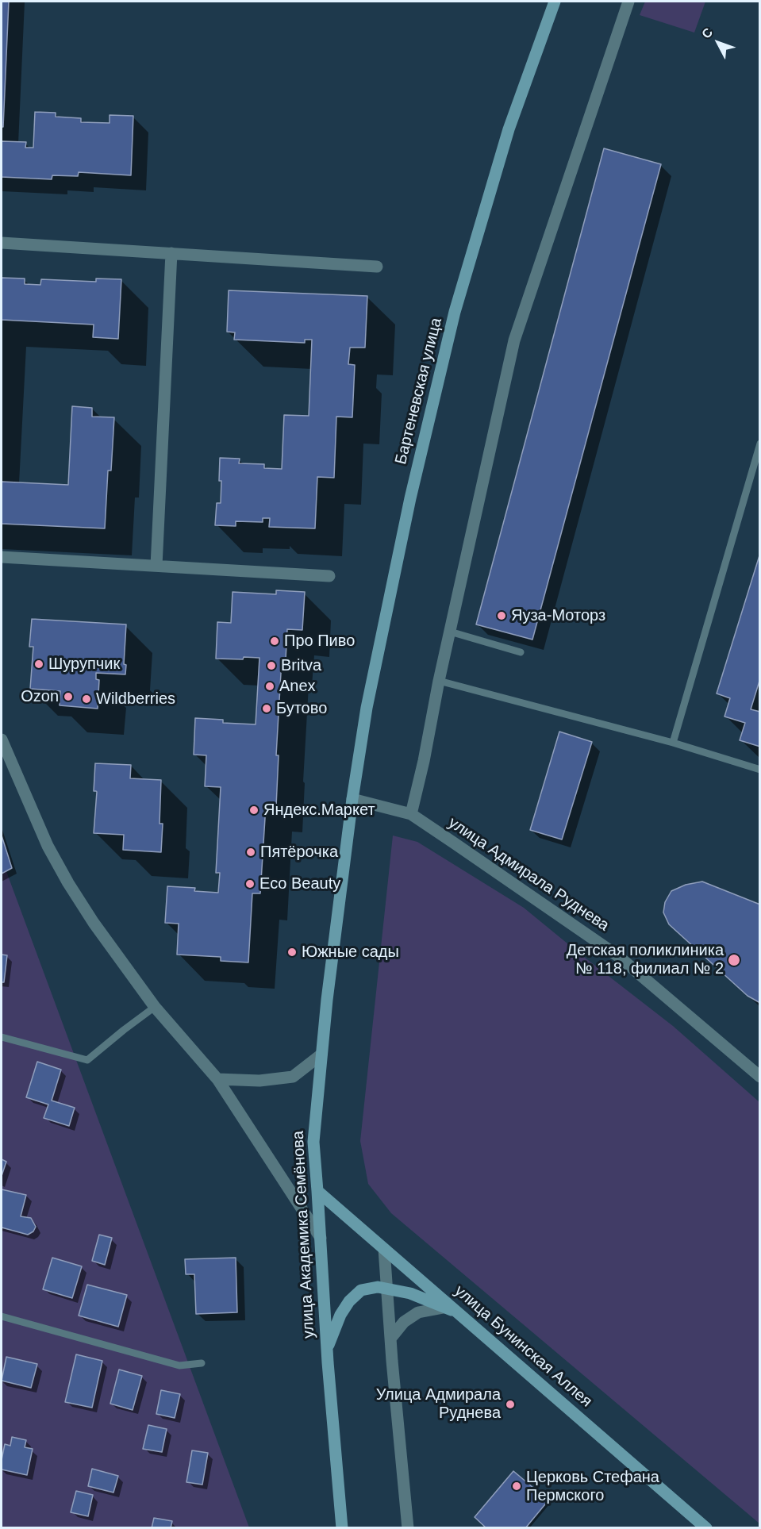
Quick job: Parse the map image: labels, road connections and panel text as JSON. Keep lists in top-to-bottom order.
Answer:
{
  "streets": {
    "main road": ["Бартеневская улица", "улица Академика Семёнова", "улица Бунинская Аллея"],
    "street": ["улица Адмирала Руднева"]
  },
  "crossings": [
    ["Бартеневская улица", "улица Адмирала Руднева"],
    ["Бартеневская улица", "улица Академика Семёнова"],
    ["улица Адмирала Руднева", "улица Академика Семёнова"],
    ["улица Академика Семёнова", "улица Бунинская Аллея"]
  ],
  "places": [
    "Яуза-Моторз",
    "Про Пиво",
    "Шурупчик",
    "Britva",
    "Anex",
    "Ozon",
    "Wildberries",
    "Бутово",
    "Яндекс.Маркет",
    "Пятёрочка",
    "Eco Beauty",
    "Южные сады",
    "Детская поликлиника № 118, филиал № 2",
    "Улица Адмирала Руднева",
    "Церковь Стефана Пермского"
  ],
  "north": "top left"
}
